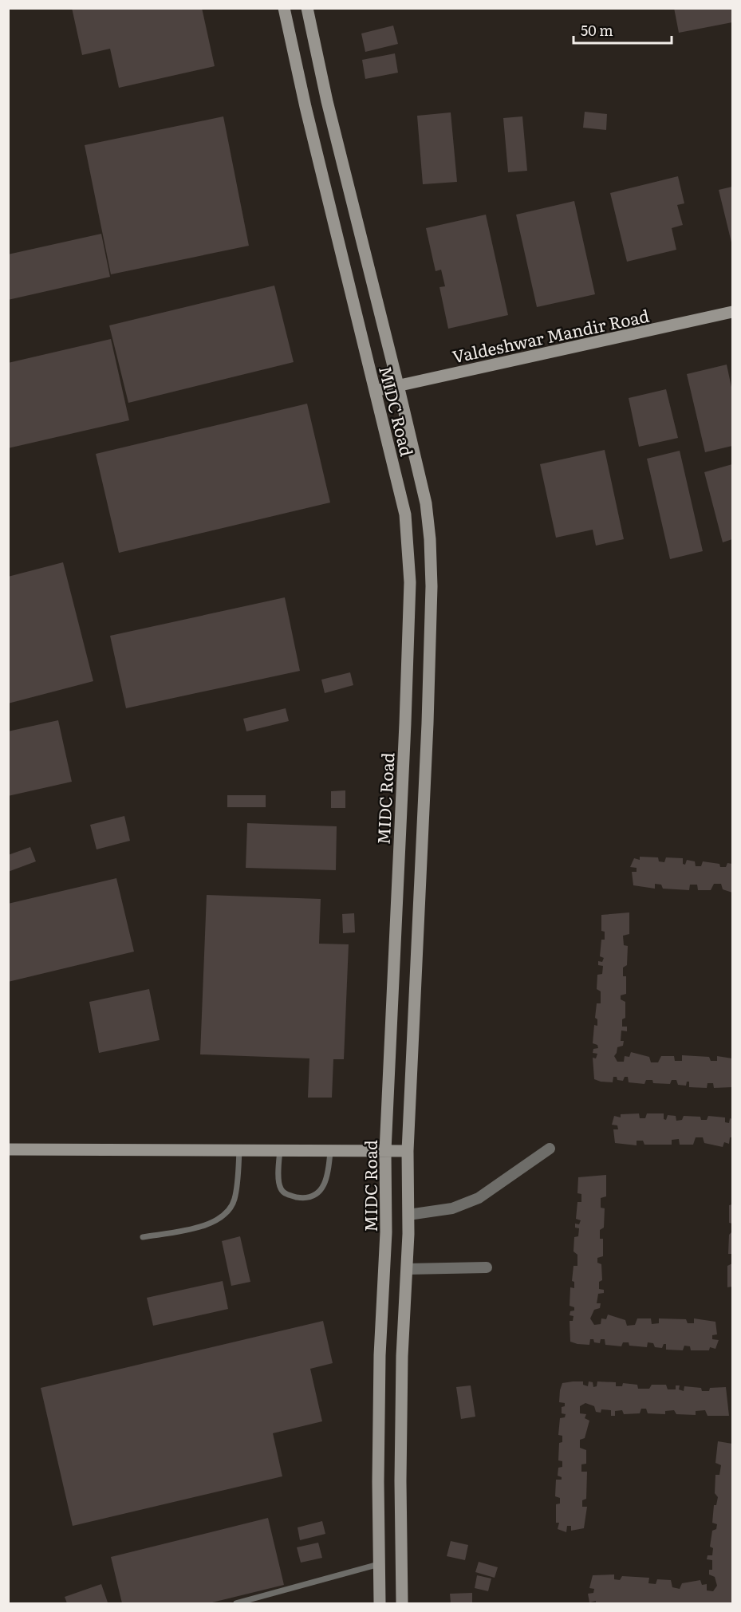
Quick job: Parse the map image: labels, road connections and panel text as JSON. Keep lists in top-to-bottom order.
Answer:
{
  "streets": {
    "main road": ["Valdeshwar Mandir Road", "MIDC Road"]
  },
  "crossings": [
    ["Valdeshwar Mandir Road", "MIDC Road"]
  ],
  "scale_bar": "50 m"
}
